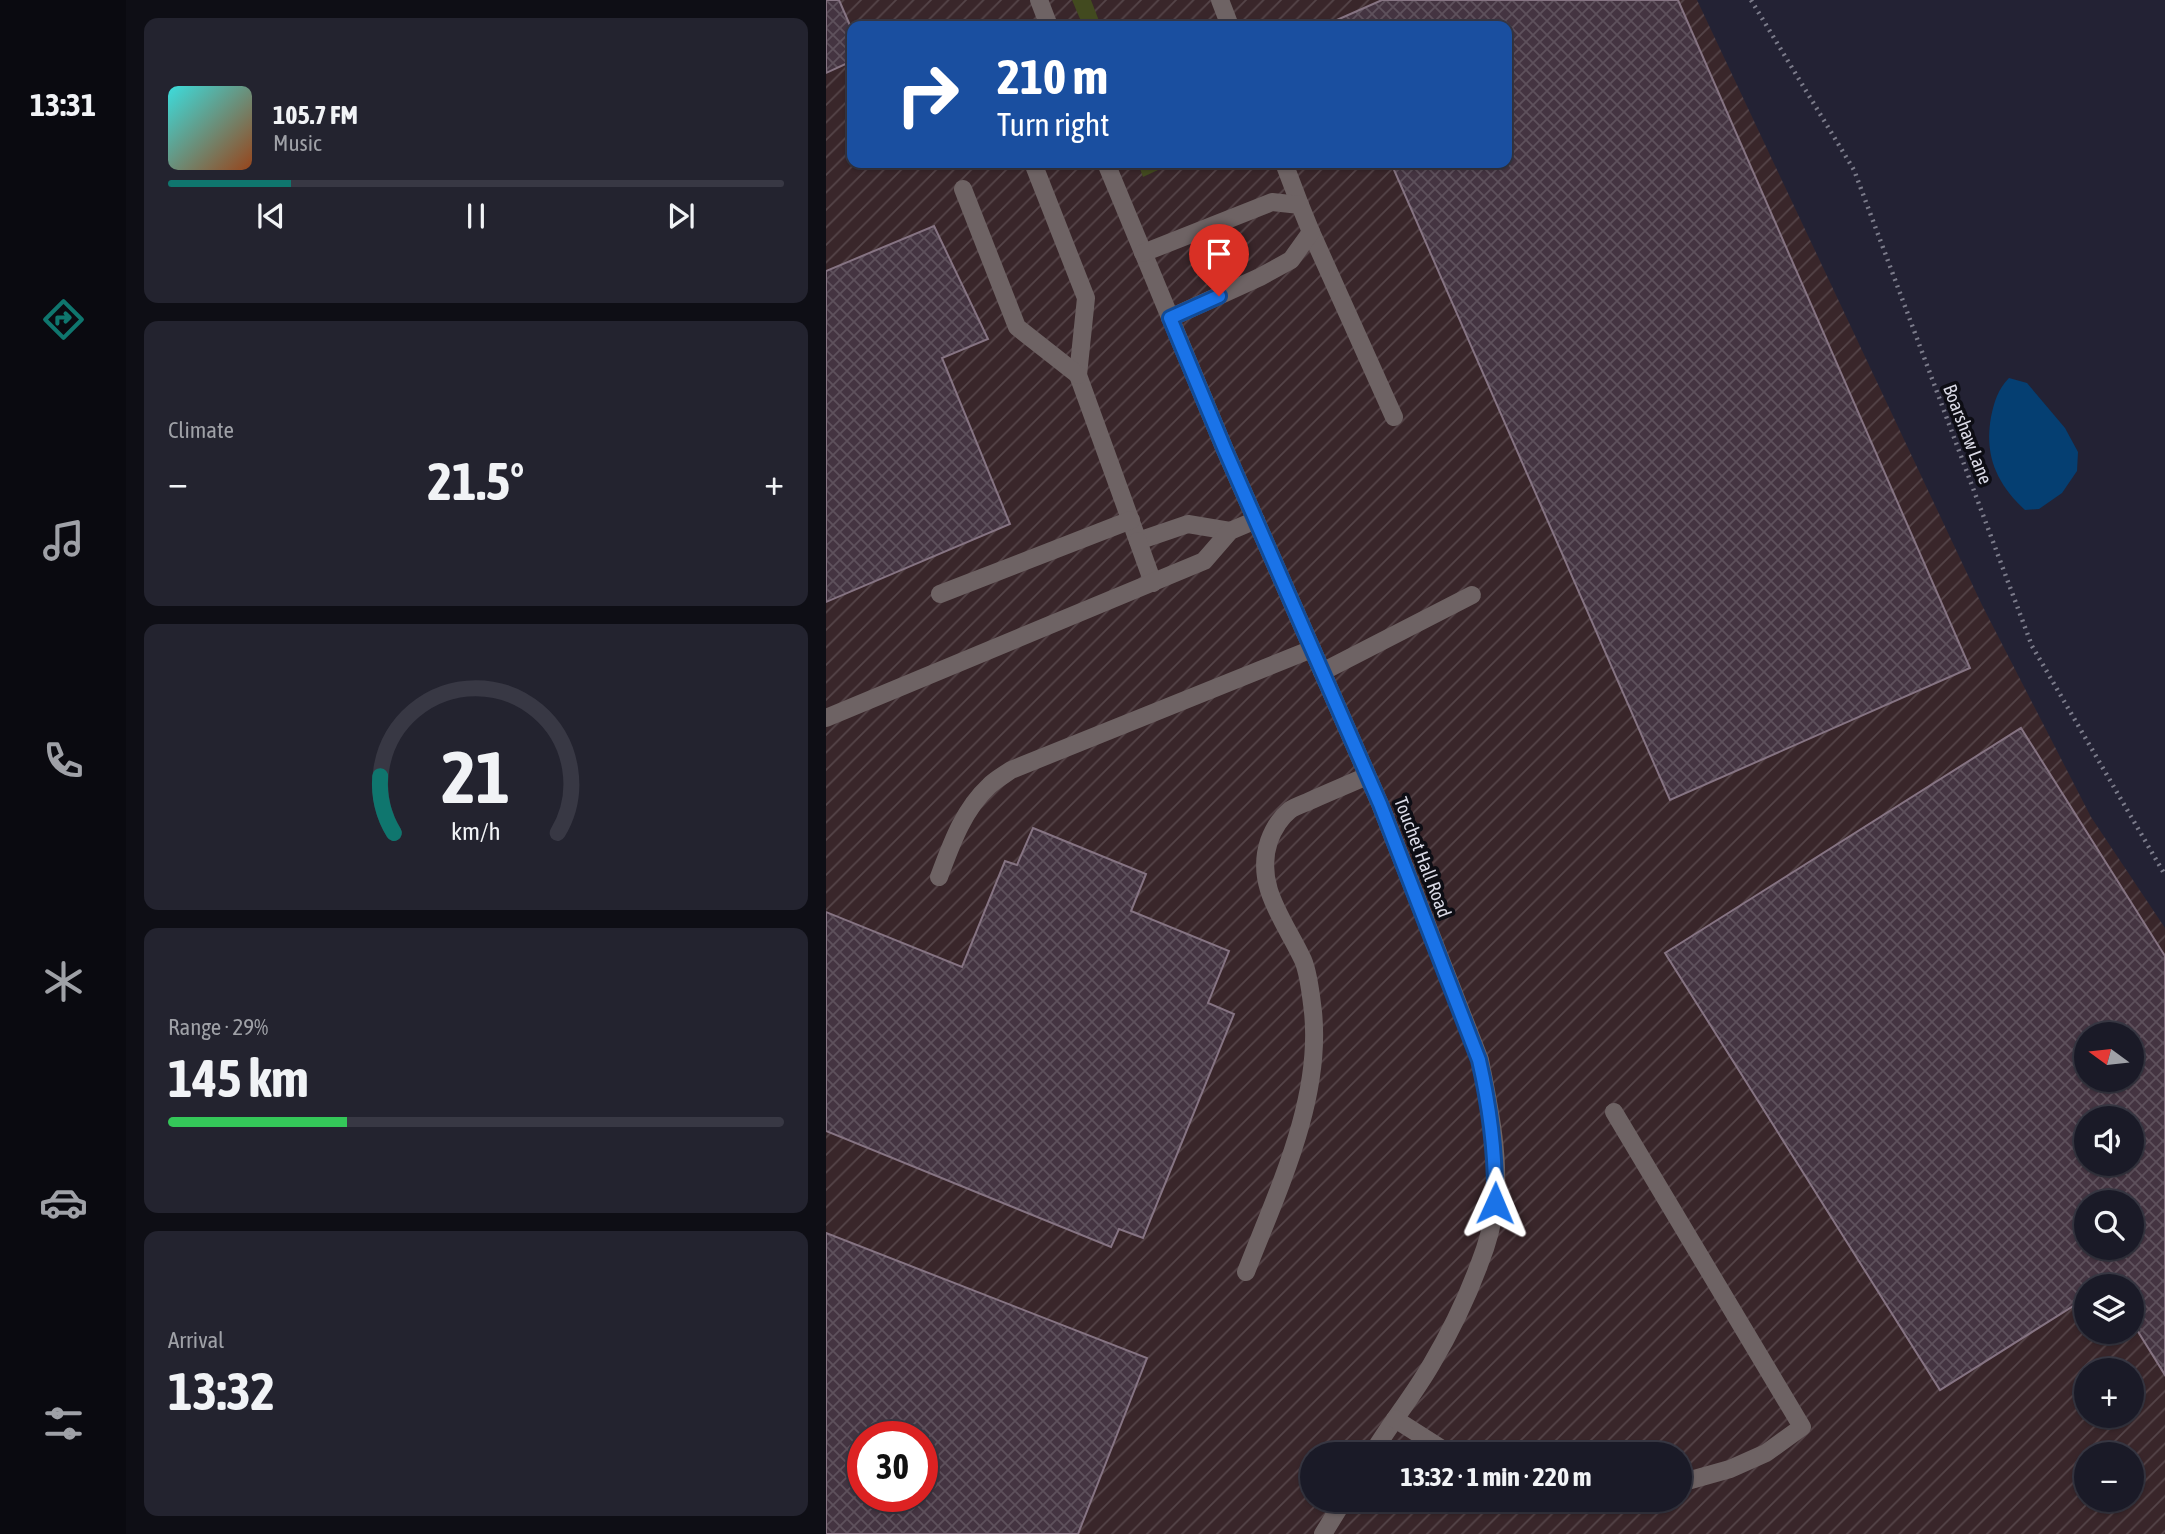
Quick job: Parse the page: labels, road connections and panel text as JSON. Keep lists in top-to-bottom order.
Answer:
{
  "streets": {
    "street": ["Touchet Hall Road"],
    "path": ["Boarshaw Lane"]
  },
  "north": "left",
  "page": {
    "tabs": "13:31",
    "turn": ["210 m", "Turn right"],
    "song": ["105.7 FM", "Music"],
    "tile": [
      "Climate",
      ["Range · 29%", "145 km"],
      ["Arrival", "13:32"]
    ],
    "heat": ["−", "21.5°", "+"],
    "map_buttons": ["+", "−"],
    "limit": "30",
    "trip": "13:32 · 1 min · 220 m",
    "gauge": ["21", "km/h"]
  }
}
